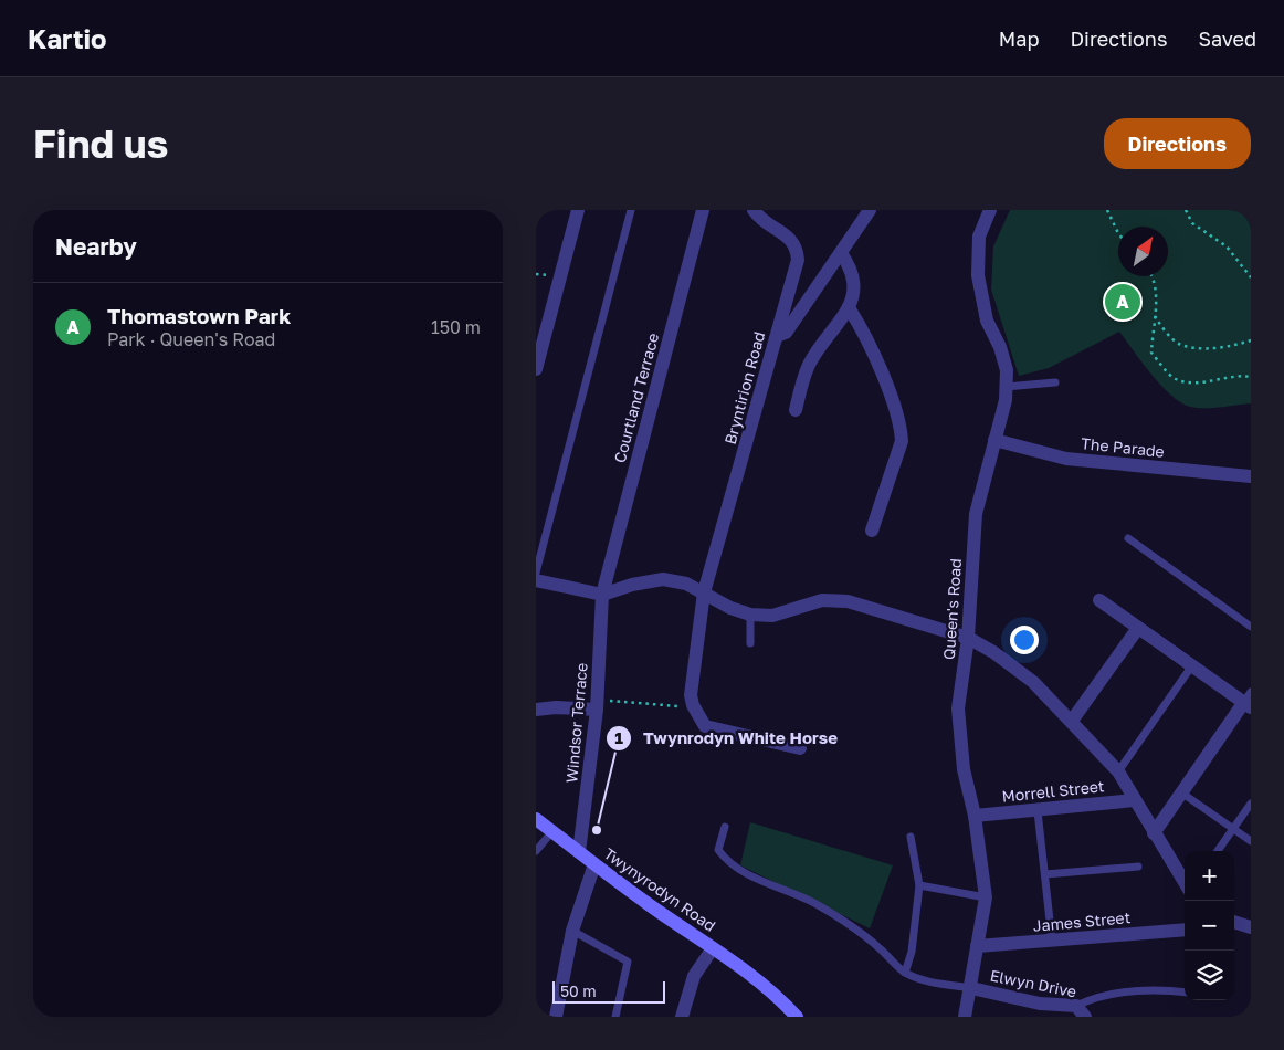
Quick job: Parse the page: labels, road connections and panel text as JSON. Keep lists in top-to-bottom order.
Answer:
{
  "streets": {
    "street": [
      "Bryntirion Road",
      "Courtland Terrace",
      "The Parade",
      "Queen's Road",
      "Windsor Terrace",
      "Morrell Street",
      "Twynyrodyn Road",
      "James Street",
      "Elwyn Drive"
    ]
  },
  "crossings": [
    ["Courtland Terrace", "Windsor Terrace"],
    ["The Parade", "Queen's Road"],
    ["Queen's Road", "Morrell Street"],
    ["Queen's Road", "James Street"],
    ["Queen's Road", "Elwyn Drive"],
    ["Windsor Terrace", "Twynyrodyn Road"]
  ],
  "places": ["Twynrodyn White Horse"],
  "scale_bar": "50 m",
  "north": "top right",
  "page": {
    "header": "Kartio",
    "nav": ["Map", "Directions", "Saved"],
    "buttons": "Directions",
    "title": "Find us",
    "heading": "Nearby",
    "list": [
      {
        "mark": "A",
        "name": "Thomastown Park",
        "note": "Park · Queen's Road",
        "value": "150 m"
      }
    ],
    "pins": "A",
    "map_buttons": ["+", "−"],
    "scale": "50 m"
  }
}
